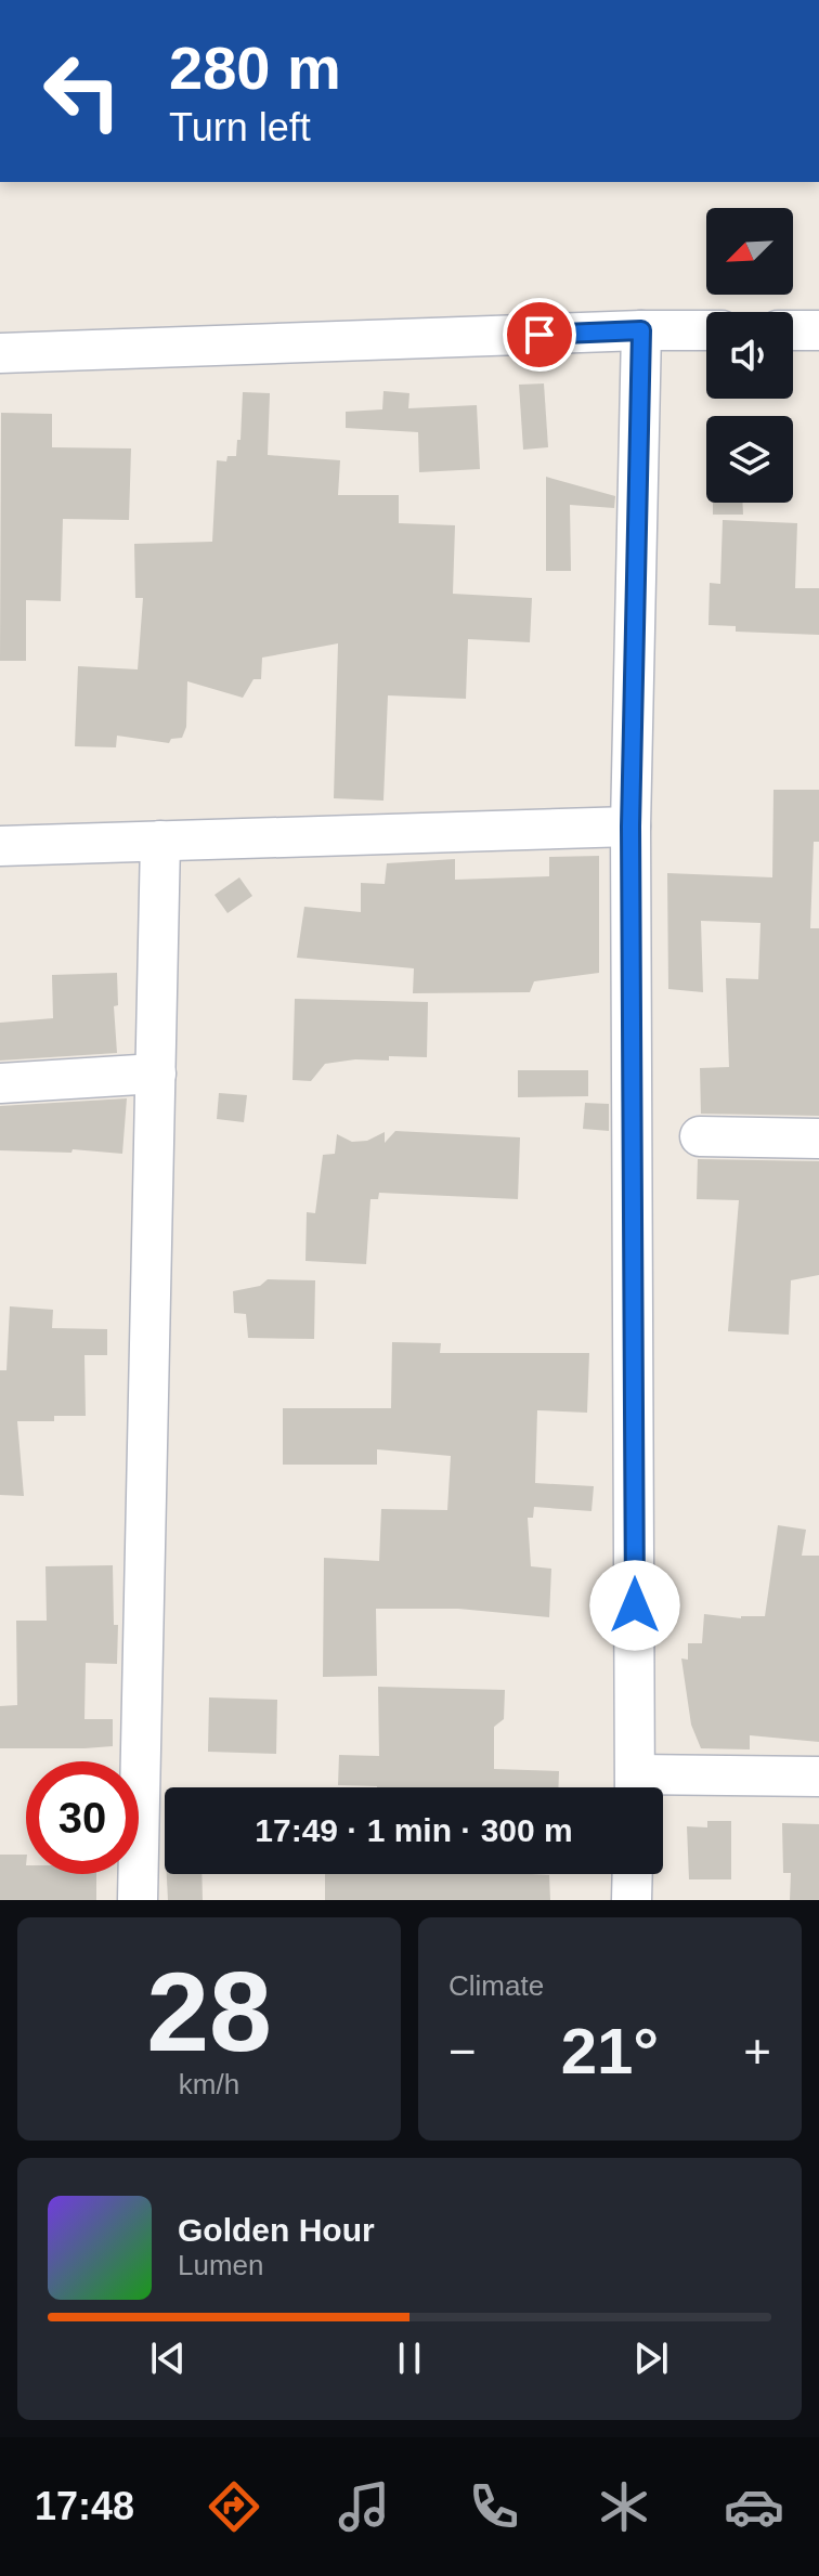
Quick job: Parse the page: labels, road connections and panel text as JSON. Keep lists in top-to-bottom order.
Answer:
{
  "north": "bottom left",
  "page": {
    "turn": ["280 m", "Turn left"],
    "limit": "30",
    "trip": "17:49 · 1 min · 300 m",
    "tile": [
      ["28", "km/h"],
      "Climate"
    ],
    "heat": ["−", "21°", "+"],
    "song": ["Golden Hour", "Lumen"],
    "tabs": "17:48"
  }
}
